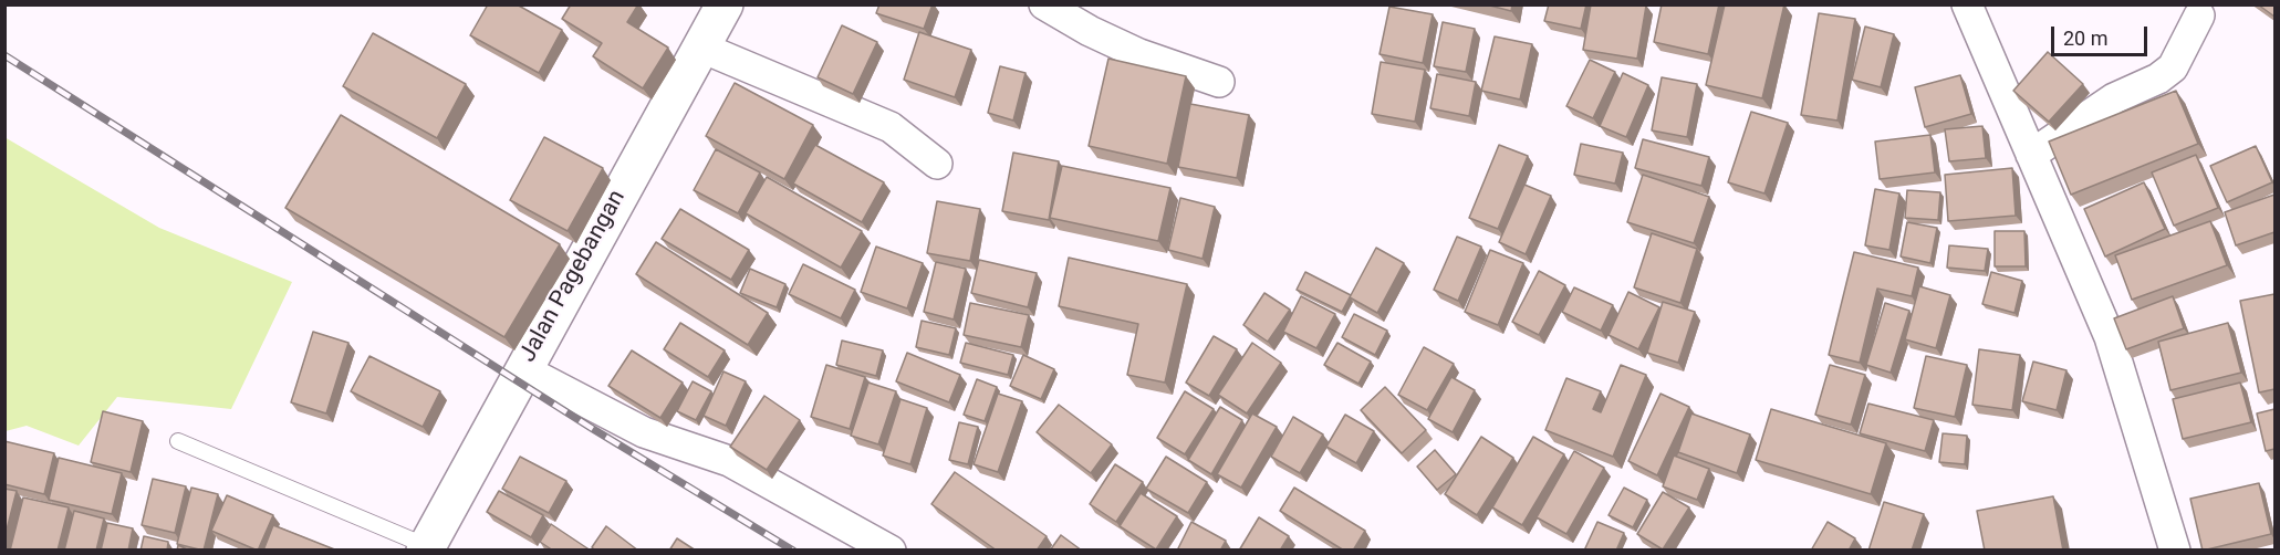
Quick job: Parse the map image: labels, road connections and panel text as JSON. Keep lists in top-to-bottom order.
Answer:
{
  "streets": {
    "street": ["Jalan Pagebangan"]
  },
  "scale_bar": "20 m"
}
